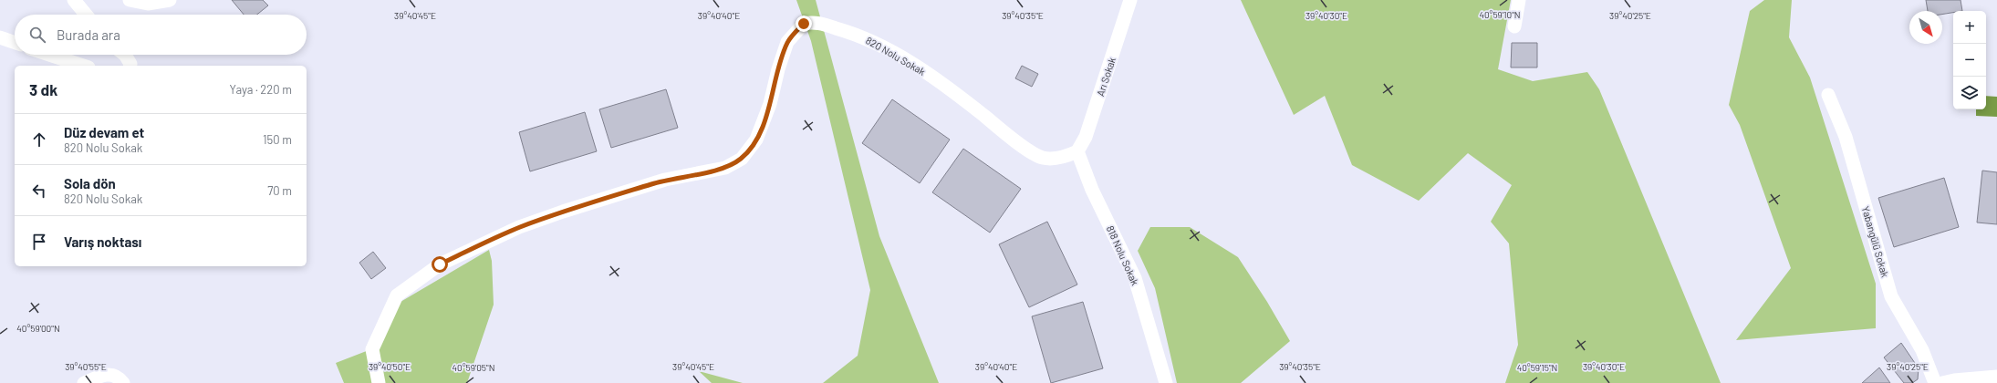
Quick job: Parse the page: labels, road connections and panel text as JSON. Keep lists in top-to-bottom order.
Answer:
{
  "streets": {
    "street": [
      "820 Nolu Sokak",
      "Arı Sokak",
      "Yabangülü Sokak",
      "818 Nolu Sokak"
    ]
  },
  "crossings": [
    ["820 Nolu Sokak", "Arı Sokak"],
    ["820 Nolu Sokak", "818 Nolu Sokak"],
    ["Arı Sokak", "818 Nolu Sokak"]
  ],
  "north": "bottom right",
  "page": {
    "map_buttons": ["+", "−"],
    "search": "Burada ara",
    "heading": ["3 dk", "Yaya · 220 m"],
    "list": [
      ["Düz devam et", "820 Nolu Sokak", "150 m"],
      ["Sola dön", "820 Nolu Sokak", "70 m"],
      "Varış noktası"
    ]
  },
  "coordinates": [
    "40°59'10\"N",
    "39°40'45\"E",
    "39°40'25\"E",
    "39°40'40\"E",
    "39°40'35\"E",
    "39°40'30\"E",
    "40°59'00\"N",
    "39°40'55\"E",
    "39°40'50\"E",
    "40°59'05\"N",
    "40°59'15\"N"
  ]
}
